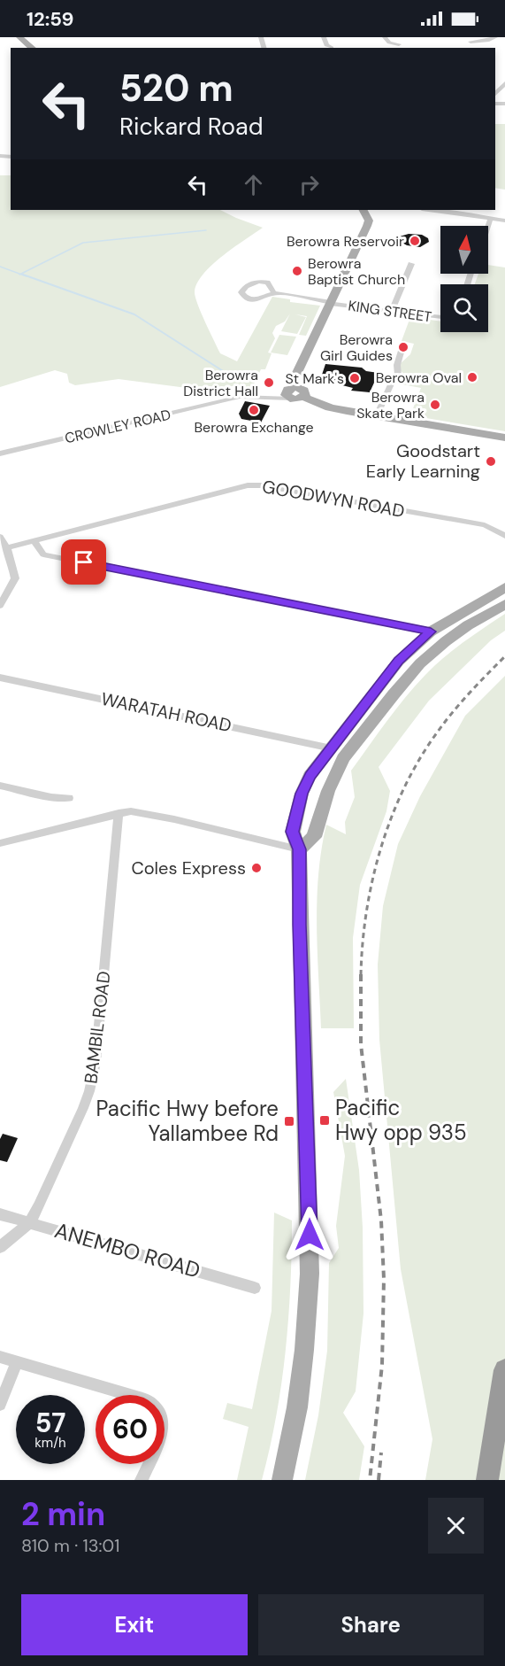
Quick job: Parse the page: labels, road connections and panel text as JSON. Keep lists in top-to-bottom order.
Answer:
{
  "streets": {
    "street": [
      "KING STREET",
      "CROWLEY ROAD",
      "GOODWYN ROAD",
      "WARATAH ROAD",
      "BAMBIL ROAD",
      "ANEMBO ROAD"
    ]
  },
  "crossings": [
    ["BAMBIL ROAD", "ANEMBO ROAD"]
  ],
  "places": {
    "other": [
      "Berowra Reservoir",
      "Berowra Baptist Church",
      "Berowra Girl Guides",
      "Berowra Oval",
      "St Mark's",
      "Berowra District Hall",
      "Berowra Skate Park",
      "Berowra Exchange",
      "Goodstart Early Learning",
      "Coles Express"
    ],
    "transit": ["Pacific Hwy opp 935", "Pacific Hwy before Yallambee Rd"]
  },
  "north": "top",
  "page": {
    "status": "12:59",
    "turn": ["520 m", "Rickard Road"],
    "speed": "57 km/h",
    "limit": "60",
    "heading": ["2 min", "810 m · 13:01"],
    "buttons": ["Exit", "Share"]
  }
}
